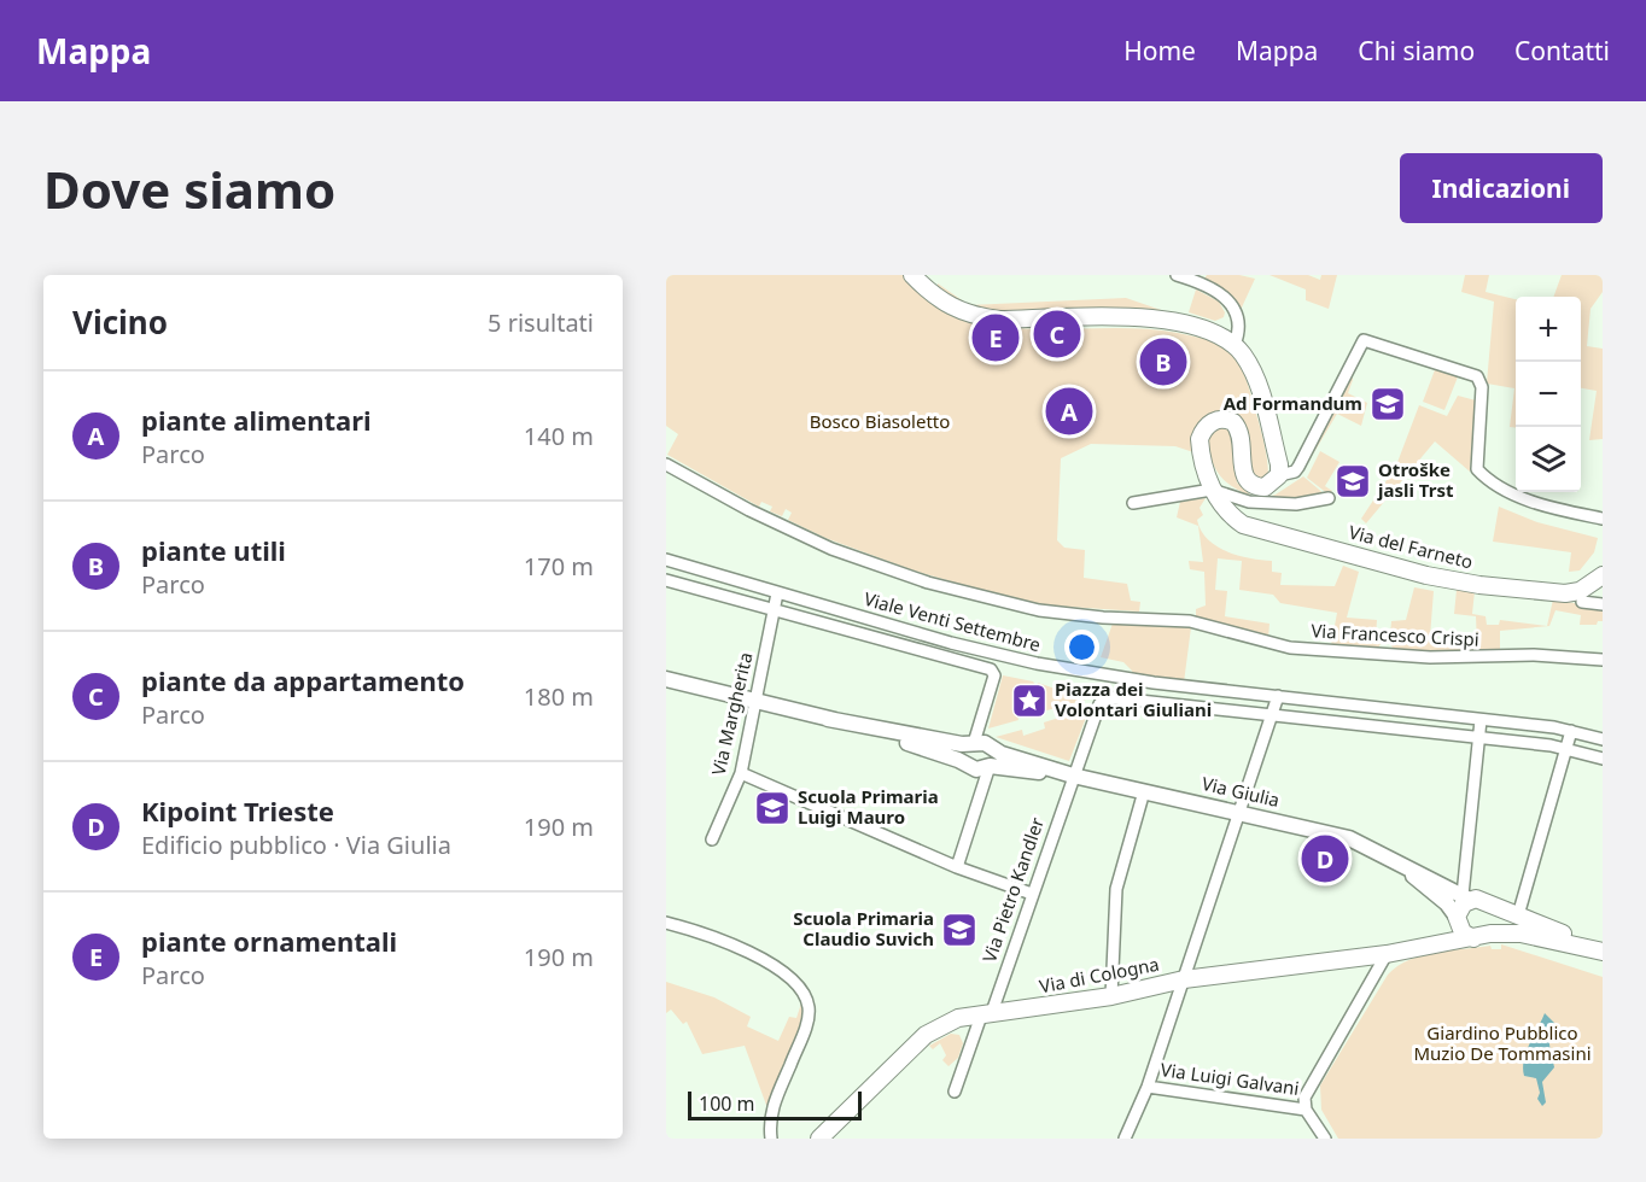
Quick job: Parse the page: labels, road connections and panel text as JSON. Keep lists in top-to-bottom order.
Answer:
{
  "streets": {
    "main road": ["Via del Farneto", "Via Giulia", "Via di Cologna"],
    "street": [
      "Viale Venti Settembre",
      "Via Francesco Crispi",
      "Via Margherita",
      "Via Pietro Kandler",
      "Via Luigi Galvani"
    ]
  },
  "crossings": [
    ["Viale Venti Settembre", "Via Margherita"],
    ["Viale Venti Settembre", "Via Giulia"],
    ["Via Margherita", "Via Giulia"],
    ["Via Giulia", "Via Pietro Kandler"],
    ["Via Giulia", "Via di Cologna"],
    ["Via Pietro Kandler", "Via di Cologna"]
  ],
  "parks": ["Bosco Biasoletto", "Giardino Pubblico Muzio De Tommasini"],
  "places": {
    "school or university": [
      "Ad Formandum",
      "Otroške jasli Trst",
      "Scuola Primaria Luigi Mauro",
      "Scuola Primaria Claudio Suvich"
    ],
    "place": ["Piazza dei Volontari Giuliani"]
  },
  "scale_bar": "100 m",
  "page": {
    "header": "Mappa",
    "nav": [
      "Home",
      "Mappa",
      "Chi siamo",
      "Contatti"
    ],
    "buttons": "Indicazioni",
    "title": "Dove siamo",
    "heading": ["Vicino", "5 risultati"],
    "map_buttons": ["+", "−"],
    "pins": [
      "C",
      "E",
      "B",
      "A",
      "D"
    ],
    "list": [
      {
        "mark": "A",
        "name": "piante alimentari",
        "note": "Parco",
        "value": "140 m"
      },
      {
        "mark": "B",
        "name": "piante utili",
        "note": "Parco",
        "value": "170 m"
      },
      {
        "mark": "C",
        "name": "piante da appartamento",
        "note": "Parco",
        "value": "180 m"
      },
      {
        "mark": "D",
        "name": "Kipoint Trieste",
        "note": "Edificio pubblico · Via Giulia",
        "value": "190 m"
      },
      {
        "mark": "E",
        "name": "piante ornamentali",
        "note": "Parco",
        "value": "190 m"
      }
    ],
    "scale": "100 m"
  }
}
